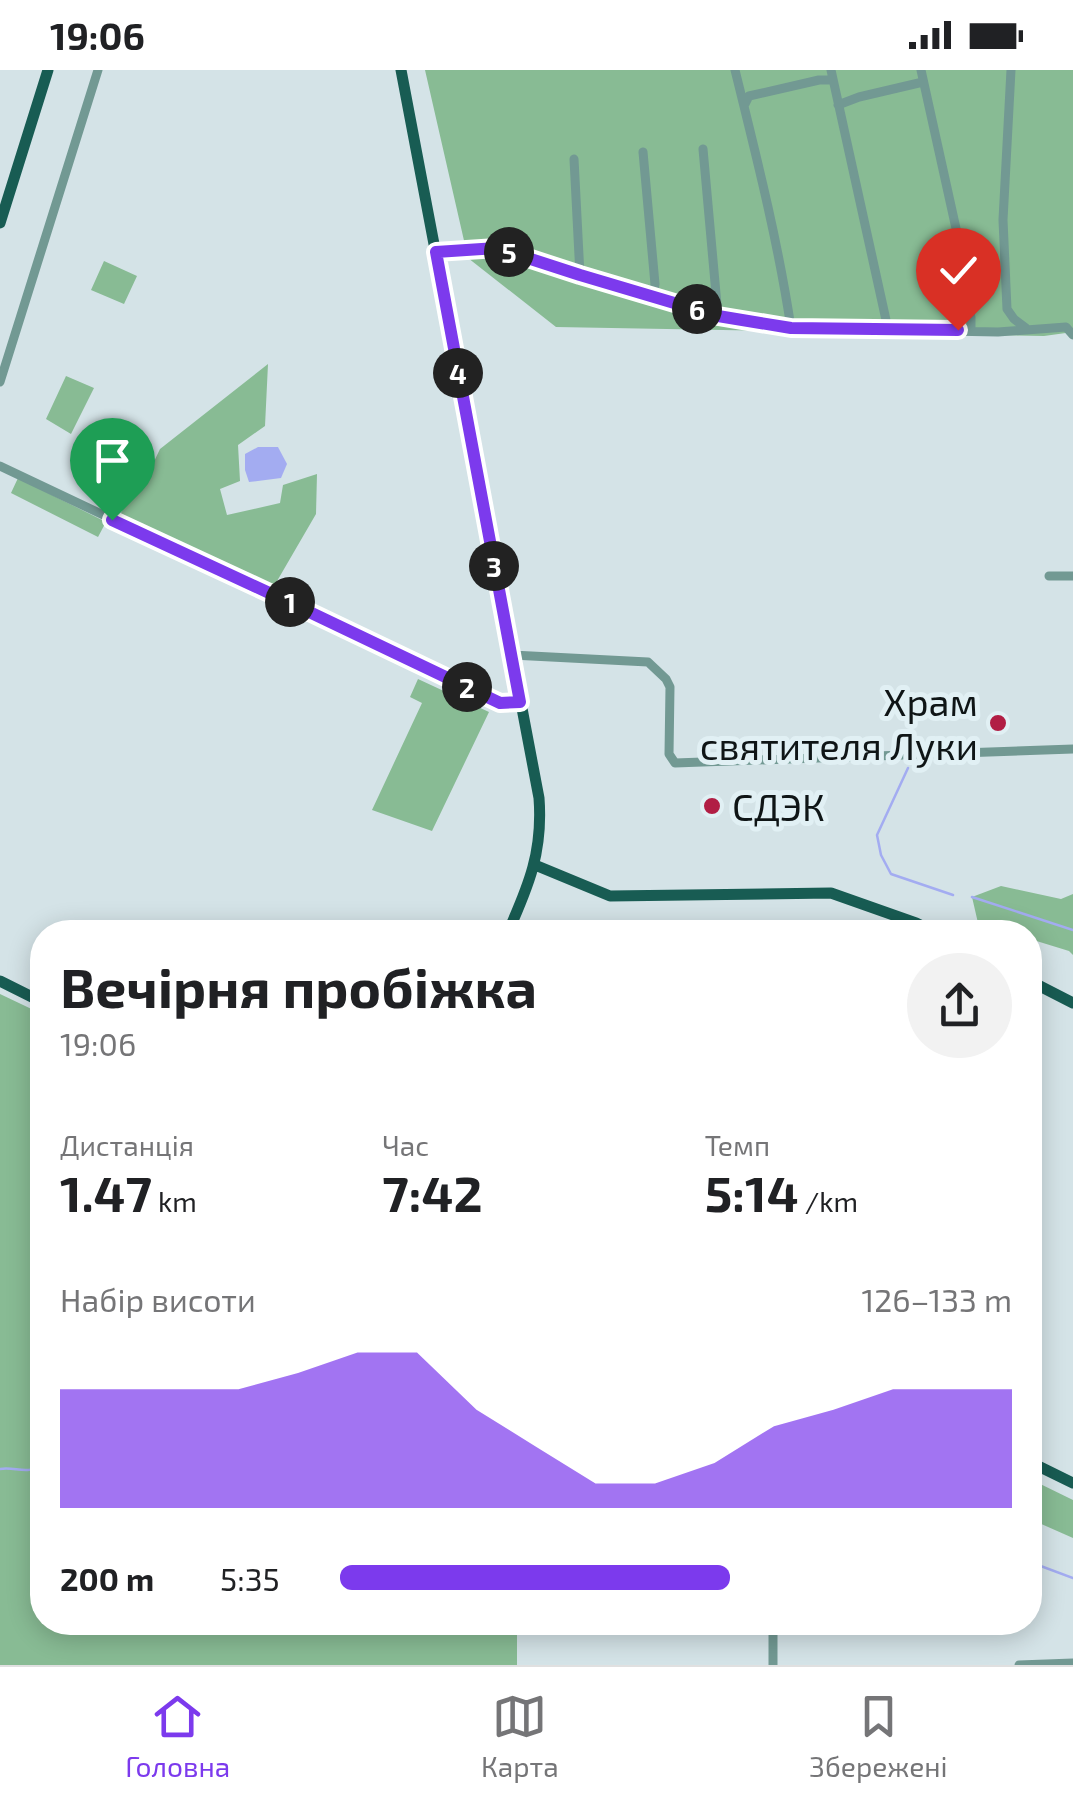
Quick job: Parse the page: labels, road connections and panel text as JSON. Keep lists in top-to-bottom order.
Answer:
{
  "places": ["Храм святителя Луки", "СДЭК"],
  "page": {
    "status": "19:06",
    "pins": [
      "5",
      "6",
      "4",
      "3",
      "1",
      "2"
    ],
    "heading": ["Вечірня пробіжка", "19:06"],
    "stats": [
      ["Дистанція", "1.47 km"],
      ["Час", "7:42"],
      ["Темп", "5:14 /km"]
    ],
    "chart": ["Набір висоти", "126–133 m"],
    "list": [
      {
        "name": "200 m",
        "note": "5:35"
      }
    ],
    "tabs": ["Головна", "Карта", "Збережені"]
  }
}
